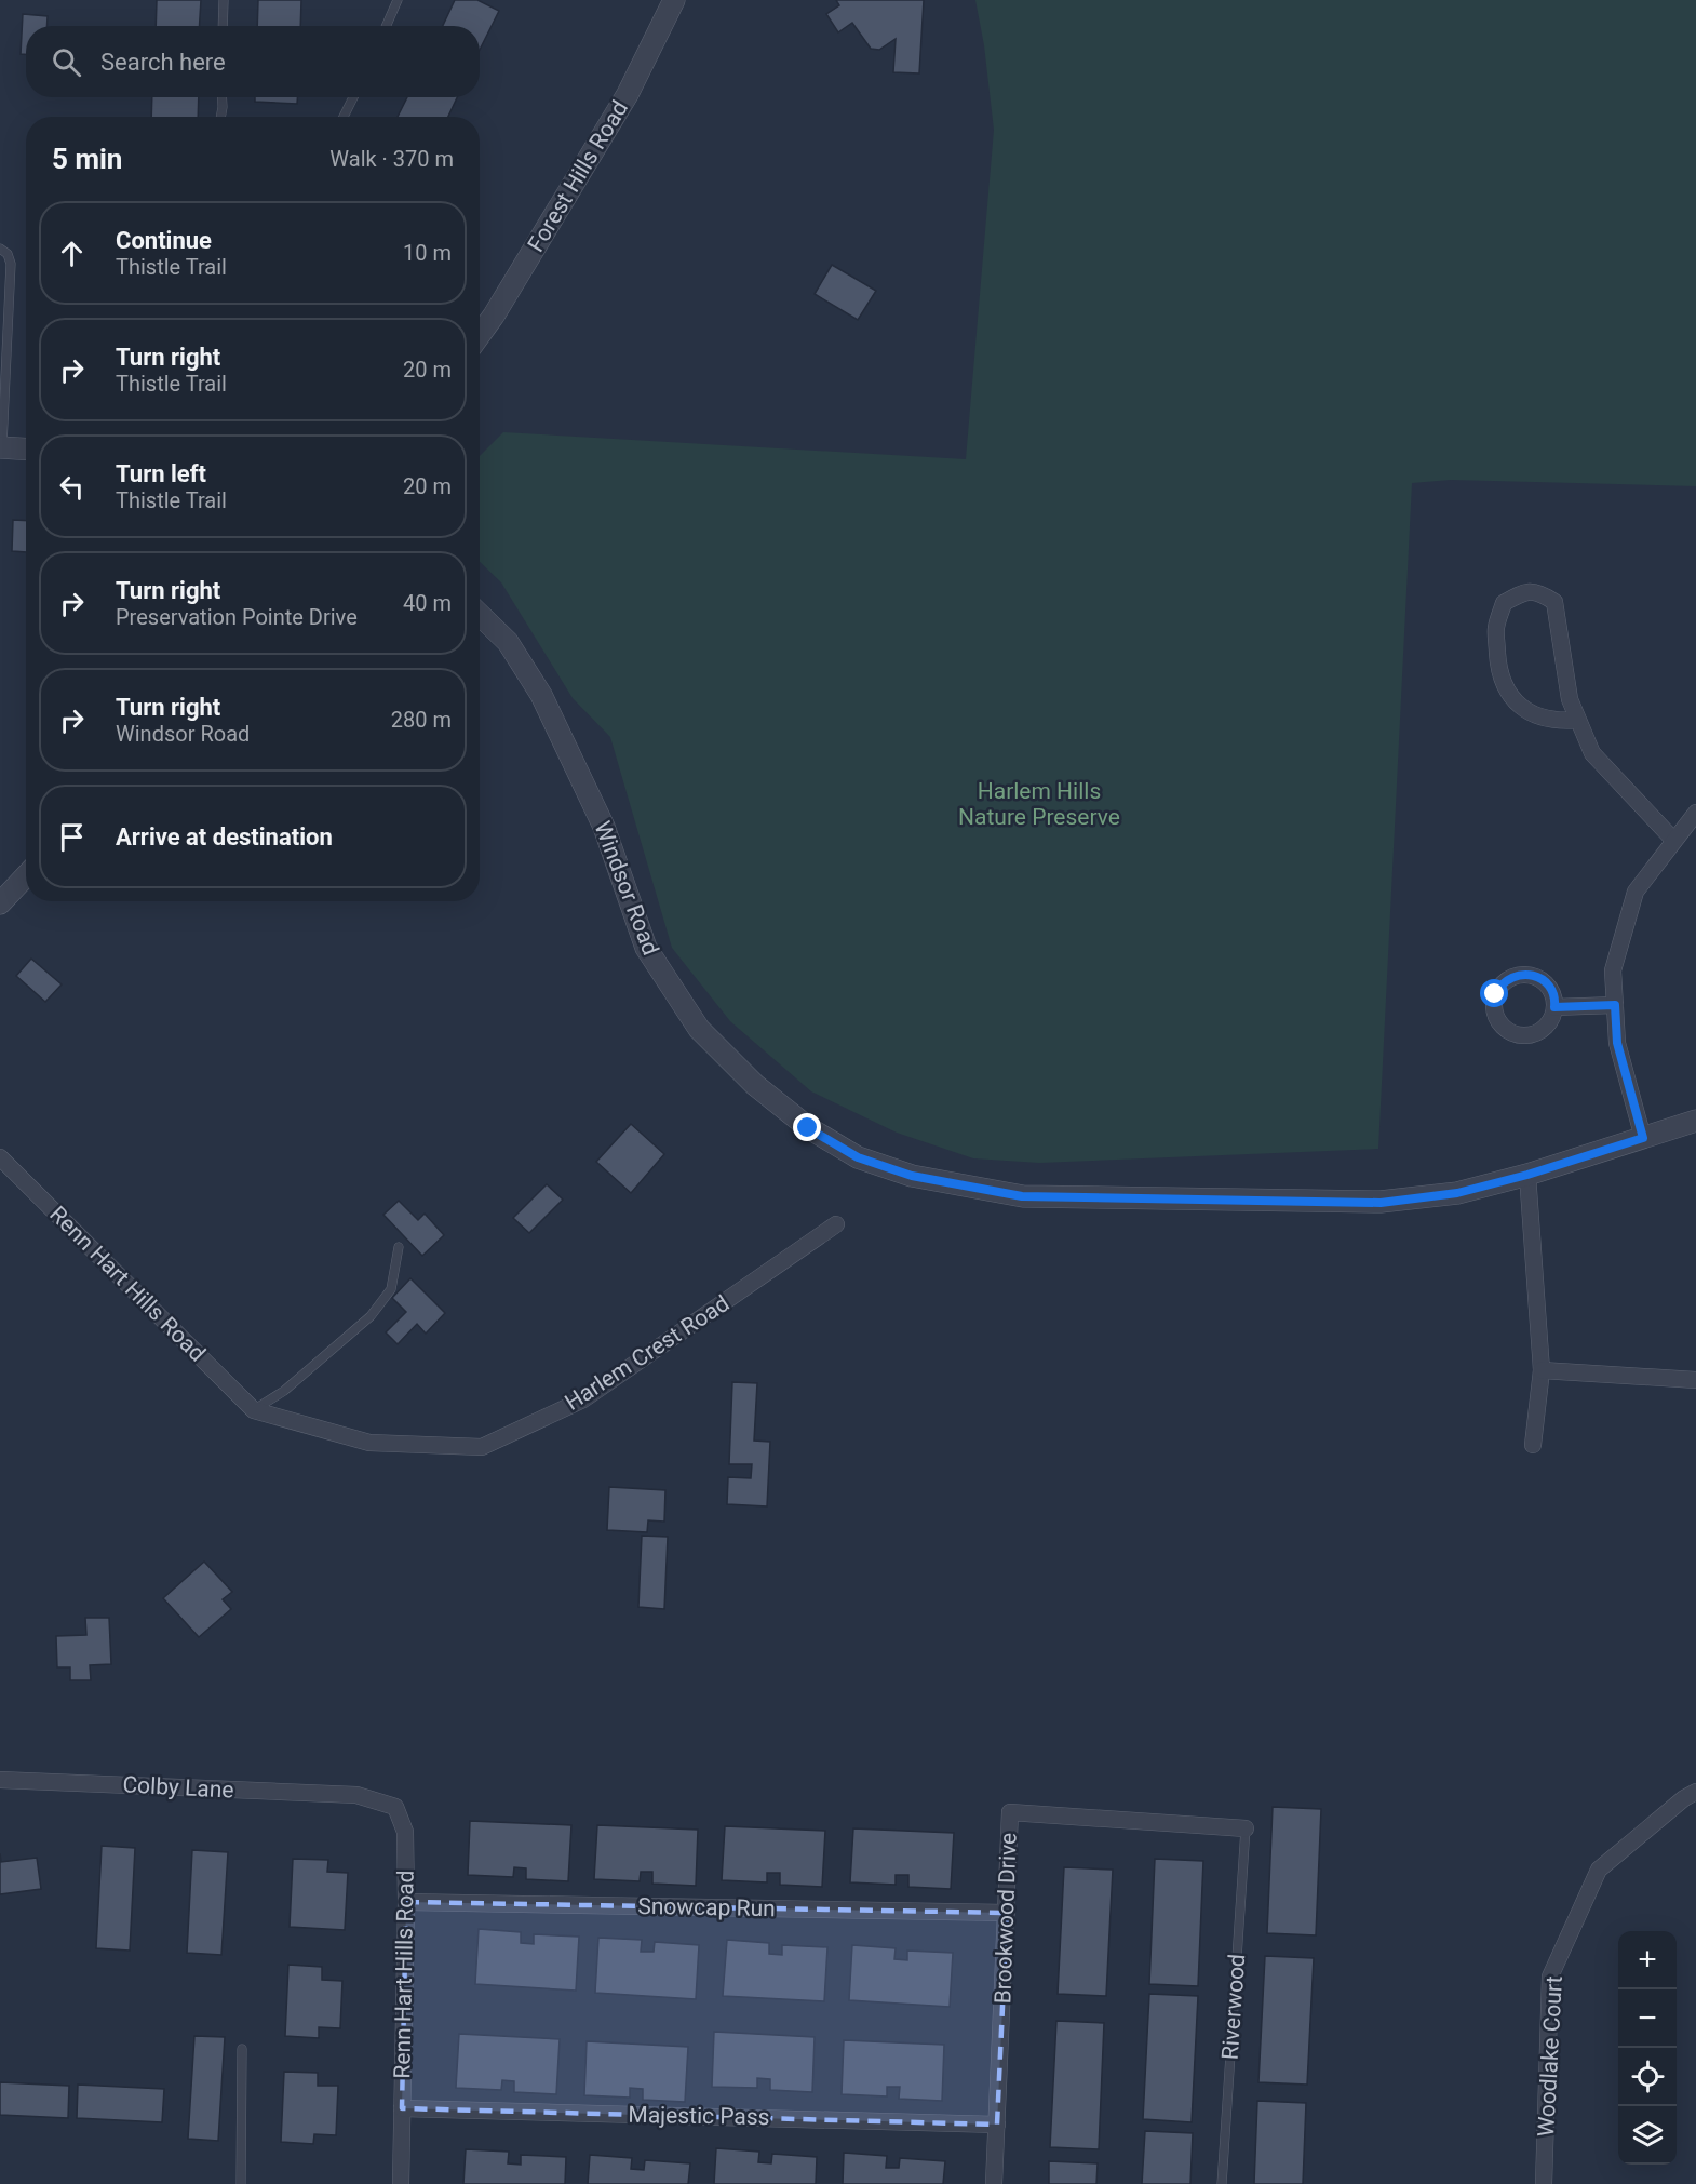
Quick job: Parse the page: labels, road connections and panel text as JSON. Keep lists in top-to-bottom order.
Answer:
{
  "streets": {
    "street": [
      "Forest Hills Road",
      "Windsor Road",
      "Renn Hart Hills Road",
      "Harlem Crest Road",
      "Colby Lane",
      "Snowcap Run",
      "Brookwood Drive",
      "Woodlake Court",
      "Majestic Pass"
    ],
    "lane": ["Riverwood"]
  },
  "crossings": [
    ["Renn Hart Hills Road", "Harlem Crest Road"],
    ["Renn Hart Hills Road", "Colby Lane"],
    ["Renn Hart Hills Road", "Snowcap Run"],
    ["Renn Hart Hills Road", "Majestic Pass"],
    ["Snowcap Run", "Brookwood Drive"],
    ["Brookwood Drive", "Riverwood"],
    ["Brookwood Drive", "Majestic Pass"]
  ],
  "parks": ["Harlem Hills Nature Preserve"],
  "page": {
    "search": "Search here",
    "heading": ["5 min", "Walk · 370 m"],
    "list": [
      ["Continue", "Thistle Trail", "10 m"],
      ["Turn right", "Thistle Trail", "20 m"],
      ["Turn left", "Thistle Trail", "20 m"],
      ["Turn right", "Preservation Pointe Drive", "40 m"],
      ["Turn right", "Windsor Road", "280 m"],
      "Arrive at destination"
    ],
    "map_buttons": ["+", "−"]
  }
}
